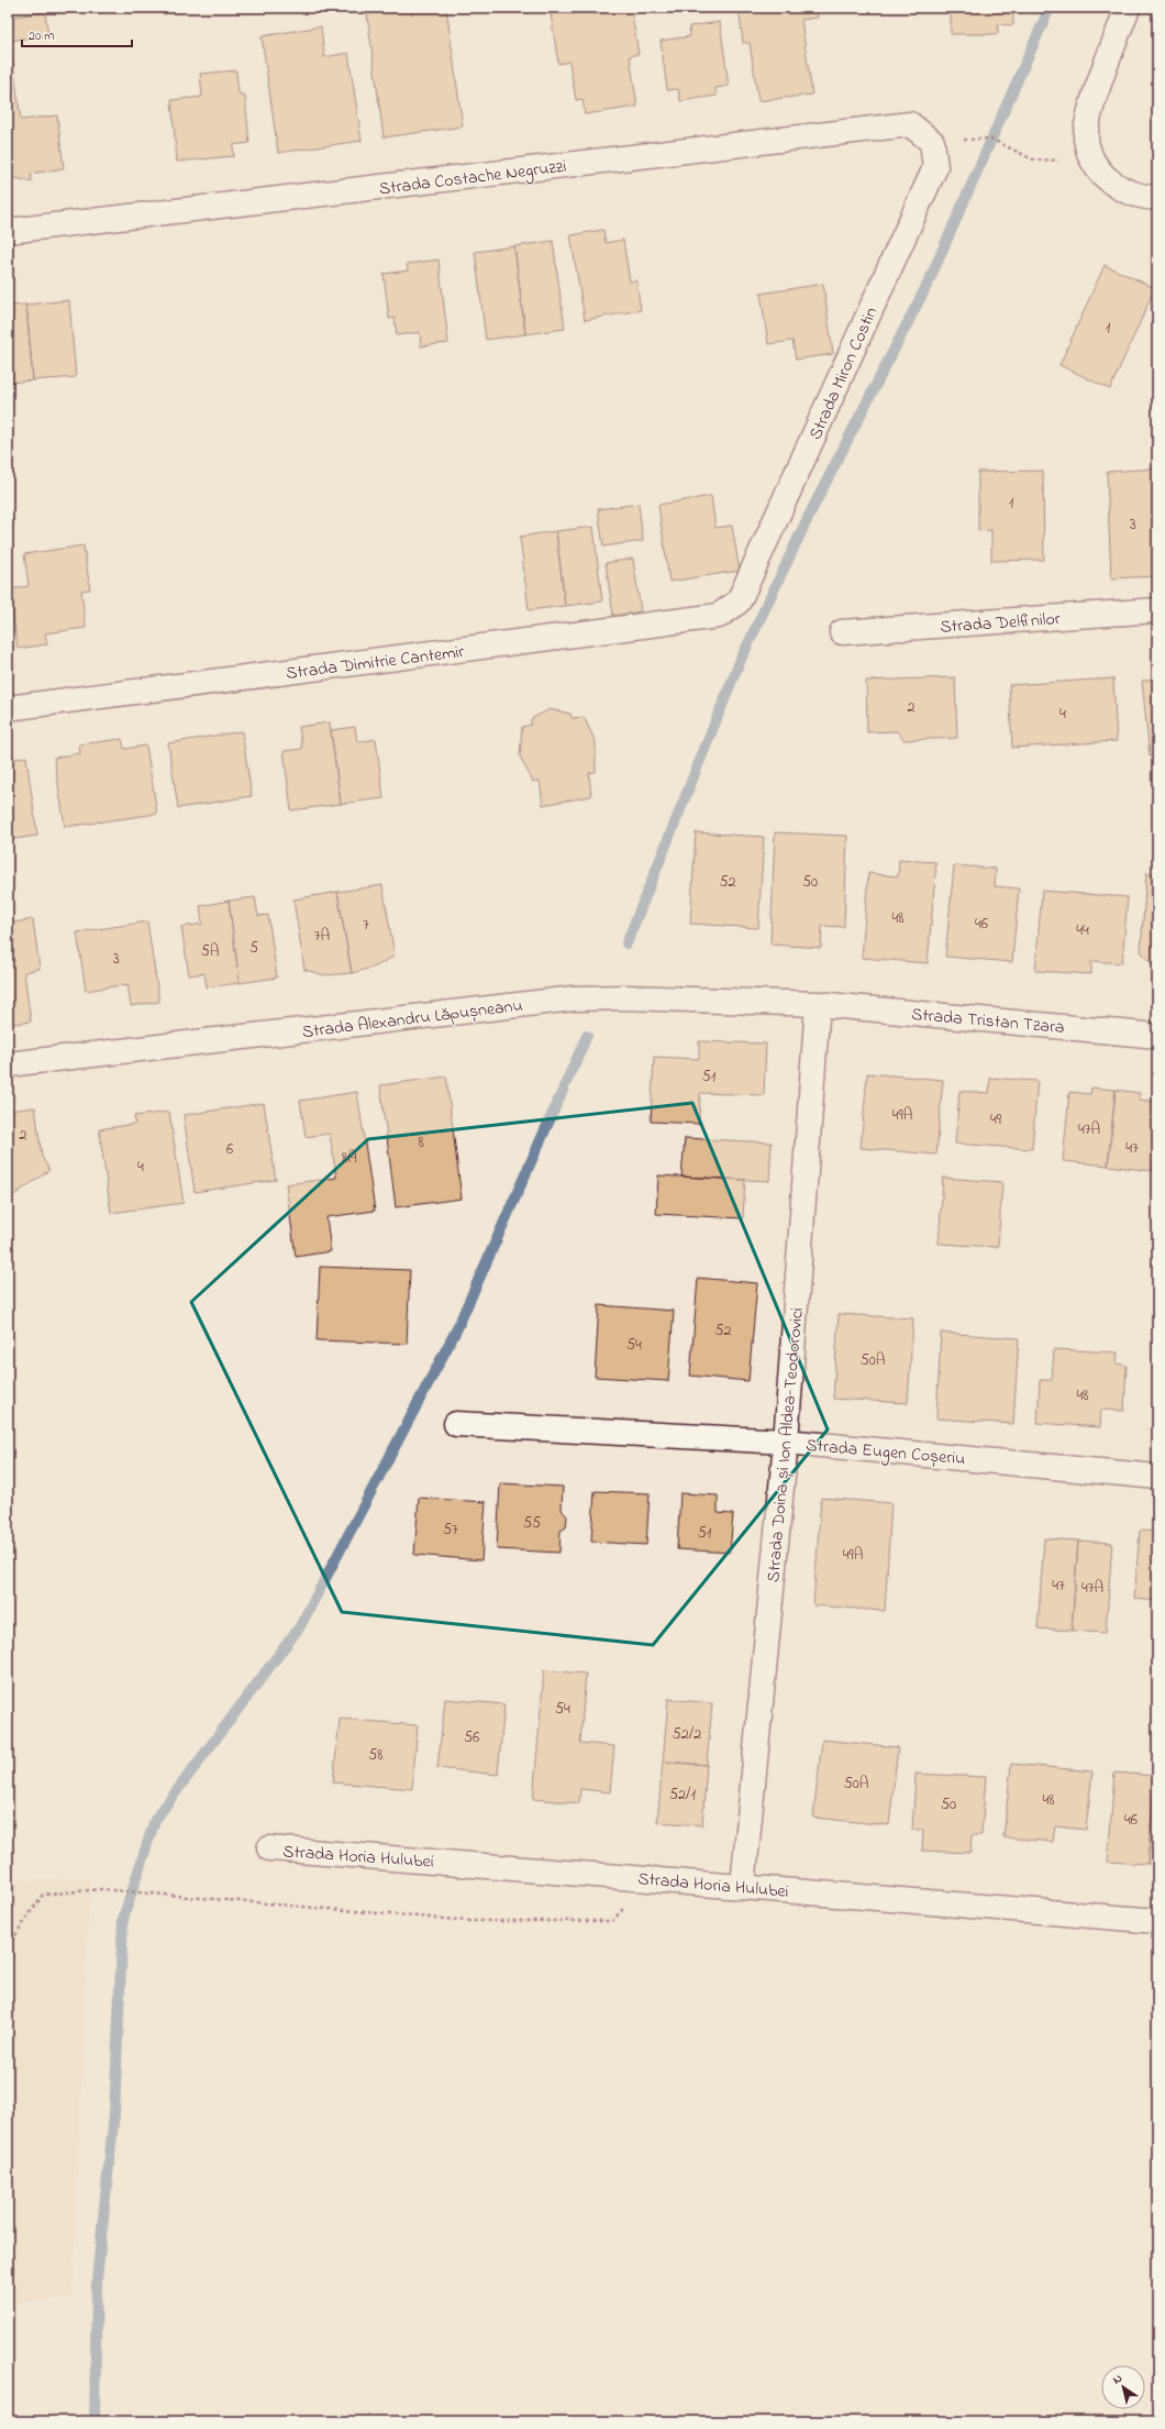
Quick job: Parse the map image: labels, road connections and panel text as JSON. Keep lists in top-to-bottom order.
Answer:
{
  "streets": {
    "street": [
      "Strada Costache Negruzzi",
      "Strada Miron Costin",
      "Strada Delfinilor",
      "Strada Dimitrie Cantemir",
      "Strada Alexandru Lăpușneanu",
      "Strada Tristan Tzara",
      "Strada Doina și Ion Aldea-Teodorovici",
      "Strada Eugen Coșeriu",
      "Strada Horia Hulubei"
    ]
  },
  "crossings": [
    ["Strada Costache Negruzzi", "Strada Miron Costin"],
    ["Strada Miron Costin", "Strada Dimitrie Cantemir"],
    ["Strada Alexandru Lăpușneanu", "Strada Tristan Tzara"],
    ["Strada Alexandru Lăpușneanu", "Strada Doina și Ion Aldea-Teodorovici"],
    ["Strada Tristan Tzara", "Strada Doina și Ion Aldea-Teodorovici"],
    ["Strada Doina și Ion Aldea-Teodorovici", "Strada Eugen Coșeriu"],
    ["Strada Doina și Ion Aldea-Teodorovici", "Strada Horia Hulubei"]
  ],
  "house_numbers": [
    "1",
    "1",
    "3",
    "2",
    "4",
    "52",
    "50",
    "48",
    "46",
    "7",
    "44",
    "7A",
    "5",
    "5A",
    "3",
    "51",
    "49A",
    "49",
    "47A",
    "2",
    "8",
    "47",
    "6",
    "8A",
    "4",
    "52",
    "54",
    "50A",
    "48",
    "55",
    "57",
    "51",
    "49A",
    "47",
    "47A",
    "54",
    "52/2",
    "56",
    "58",
    "50A",
    "52/1",
    "48",
    "50",
    "46"
  ],
  "scale_bar": "20 m",
  "north": "top left"
}
